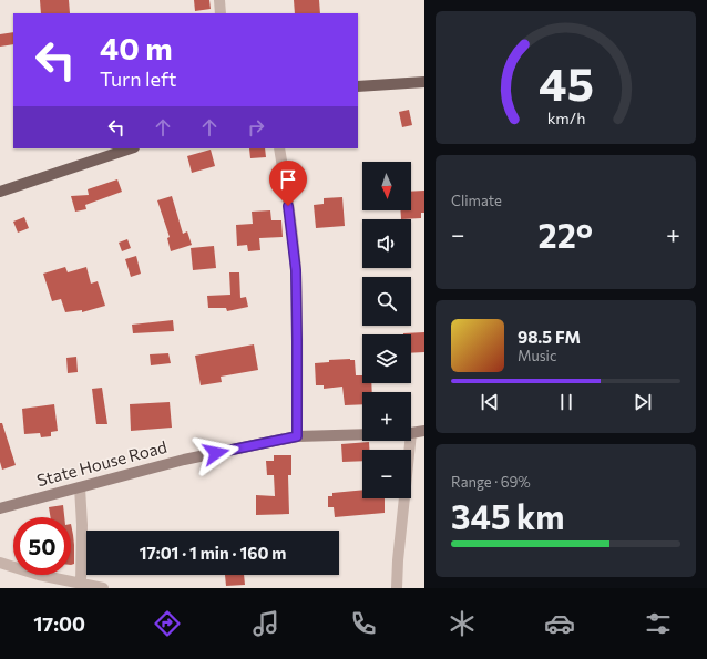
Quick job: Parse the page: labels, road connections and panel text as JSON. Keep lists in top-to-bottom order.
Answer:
{
  "streets": {
    "main road": ["State House Road"]
  },
  "north": "bottom",
  "page": {
    "turn": ["40 m", "Turn left"],
    "tile": [
      "Climate",
      ["Range · 69%", "345 km"]
    ],
    "map_buttons": ["+", "−"],
    "heat": ["−", "22°", "+"],
    "song": ["98.5 FM", "Music"],
    "limit": "50",
    "trip": "17:01 · 1 min · 160 m",
    "tabs": "17:00",
    "gauge": ["45", "km/h"]
  }
}
